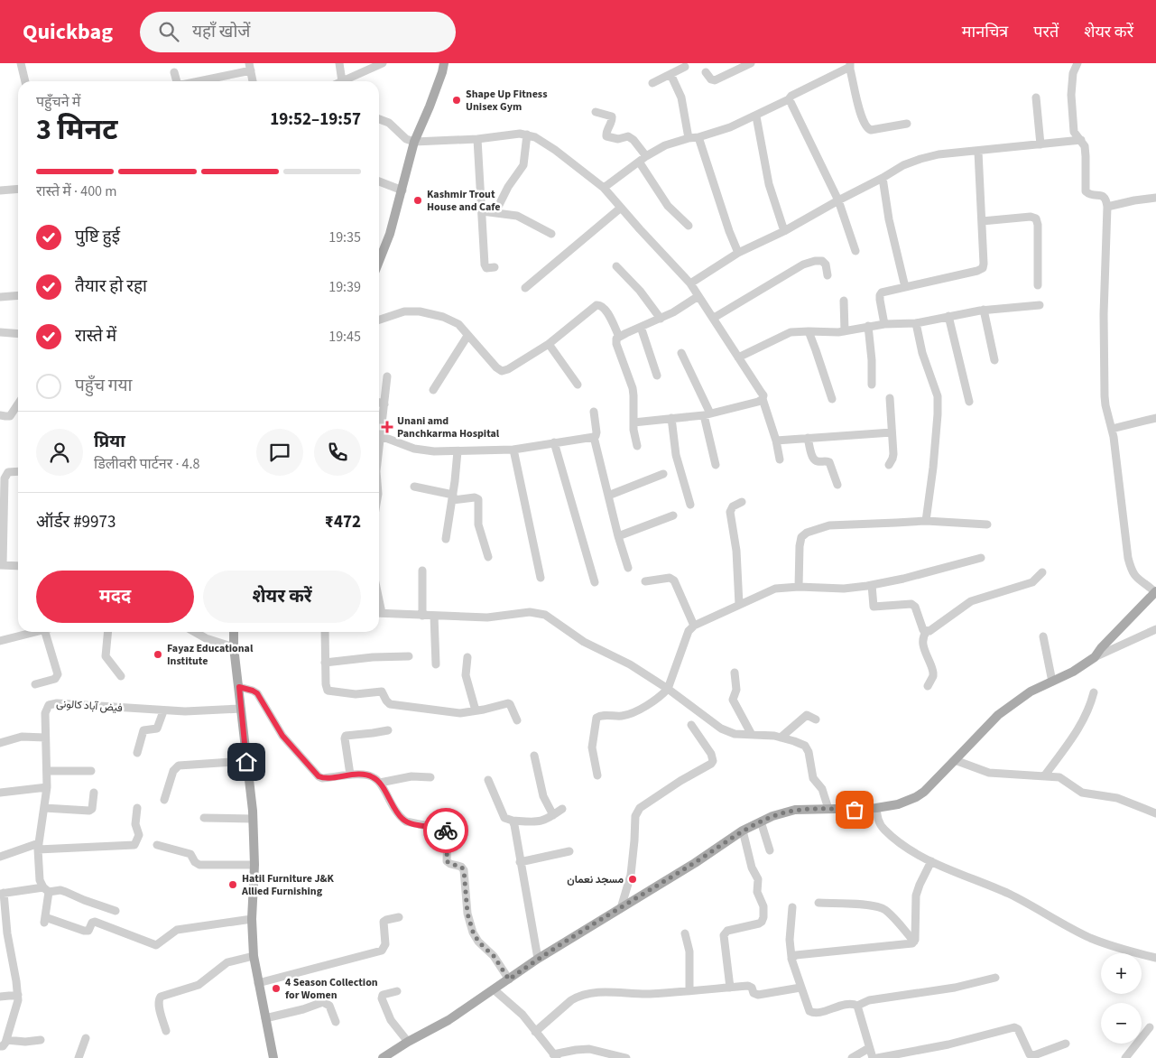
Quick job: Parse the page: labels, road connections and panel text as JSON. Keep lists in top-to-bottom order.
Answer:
{
  "streets": {
    "street": ["فیض آباد کالونی"]
  },
  "places": {
    "other": [
      "Shape Up Fitness Unisex Gym",
      "Kashmir Trout House and Cafe",
      "Fayaz Educational Institute",
      "مسجد نعمان",
      "Hatil Furniture J&K Allied Furnishing",
      "4 Season Collection for Women"
    ],
    "health": ["Unani amd Panchkarma Hospital"]
  },
  "page": {
    "header": "Quickbag",
    "search": "यहाँ खोजें",
    "nav": ["मानचित्र", "परतें", "शेयर करें"],
    "heading": ["3 मिनट", "पहुँचने में", "19:52–19:57"],
    "panel": [
      "प्रिया",
      "डिलीवरी पार्टनर · 4.8",
      "ऑर्डर #9973",
      "₹472"
    ],
    "bar": "रास्ते में · 400 m",
    "list": [
      ["पुष्टि हुई", "19:35"],
      ["तैयार हो रहा", "19:39"],
      ["रास्ते में", "19:45"],
      "पहुँच गया"
    ],
    "buttons": ["मदद", "शेयर करें"],
    "map_buttons": ["+", "−"]
  }
}
